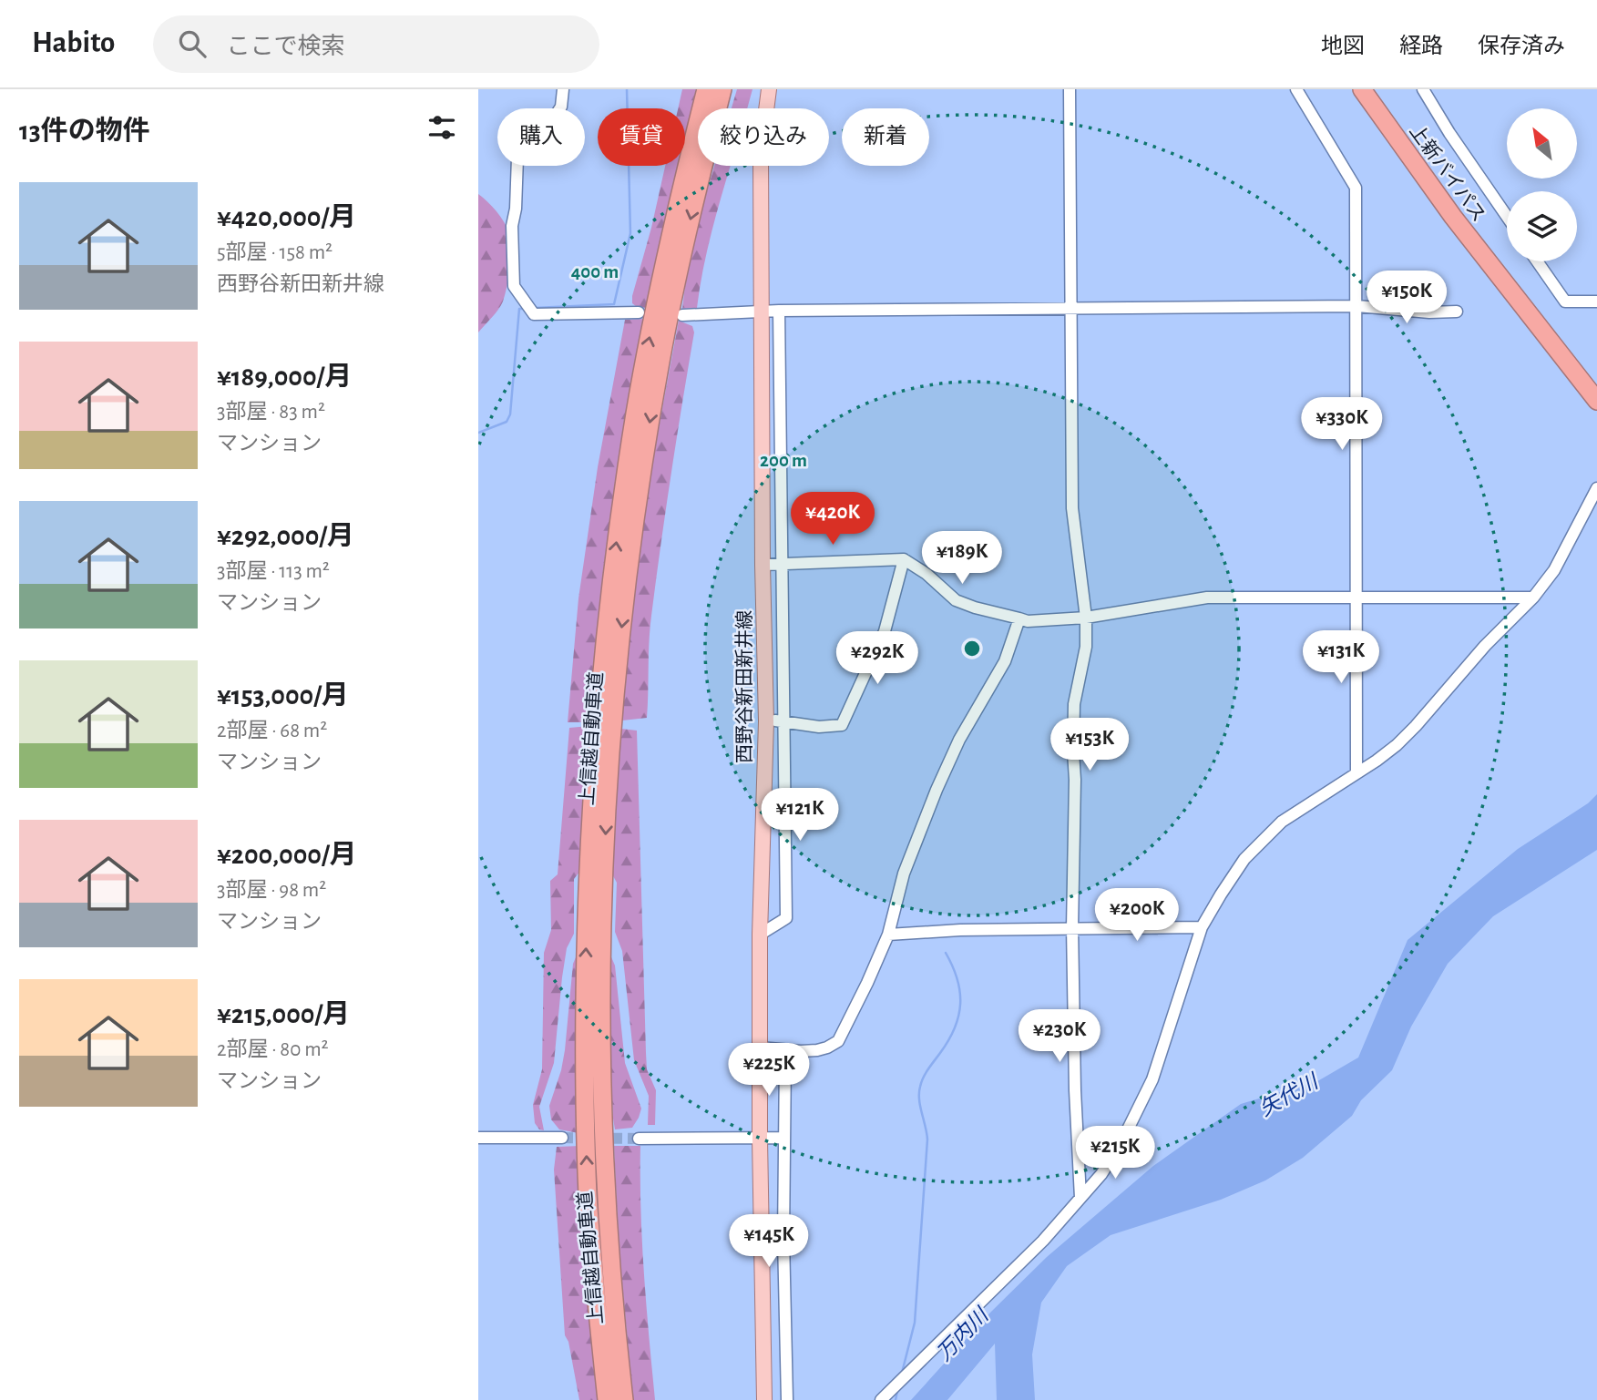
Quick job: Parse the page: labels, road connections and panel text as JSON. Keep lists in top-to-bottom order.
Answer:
{
  "streets": {
    "highway": ["上新バイパス", "上信越自動車道"],
    "main road": ["西野谷新田新井線"]
  },
  "water": ["矢代川", "万内川"],
  "north": "top left",
  "page": {
    "header": "Habito",
    "search": "ここで検索",
    "nav": ["地図", "経路", "保存済み"],
    "heading": "13件の物件",
    "chip": [
      "購入",
      "賃貸",
      "絞り込み",
      "新着"
    ],
    "list": [
      {
        "name": "¥420,000/月",
        "note": "5部屋 · 158 m² · 西野谷新田新井線"
      },
      {
        "name": "¥189,000/月",
        "note": "3部屋 · 83 m² · マンション"
      },
      {
        "name": "¥292,000/月",
        "note": "3部屋 · 113 m² · マンション"
      },
      {
        "name": "¥153,000/月",
        "note": "2部屋 · 68 m² · マンション"
      },
      {
        "name": "¥200,000/月",
        "note": "3部屋 · 98 m² · マンション"
      },
      {
        "name": "¥215,000/月",
        "note": "2部屋 · 80 m² · マンション"
      }
    ],
    "price": [
      "¥150K",
      "¥330K",
      "¥420K",
      "¥189K",
      "¥131K",
      "¥292K",
      "¥153K",
      "¥121K",
      "¥200K",
      "¥230K",
      "¥225K",
      "¥215K",
      "¥145K"
    ]
  },
  "rings": ["400 m", "200 m"]
}
